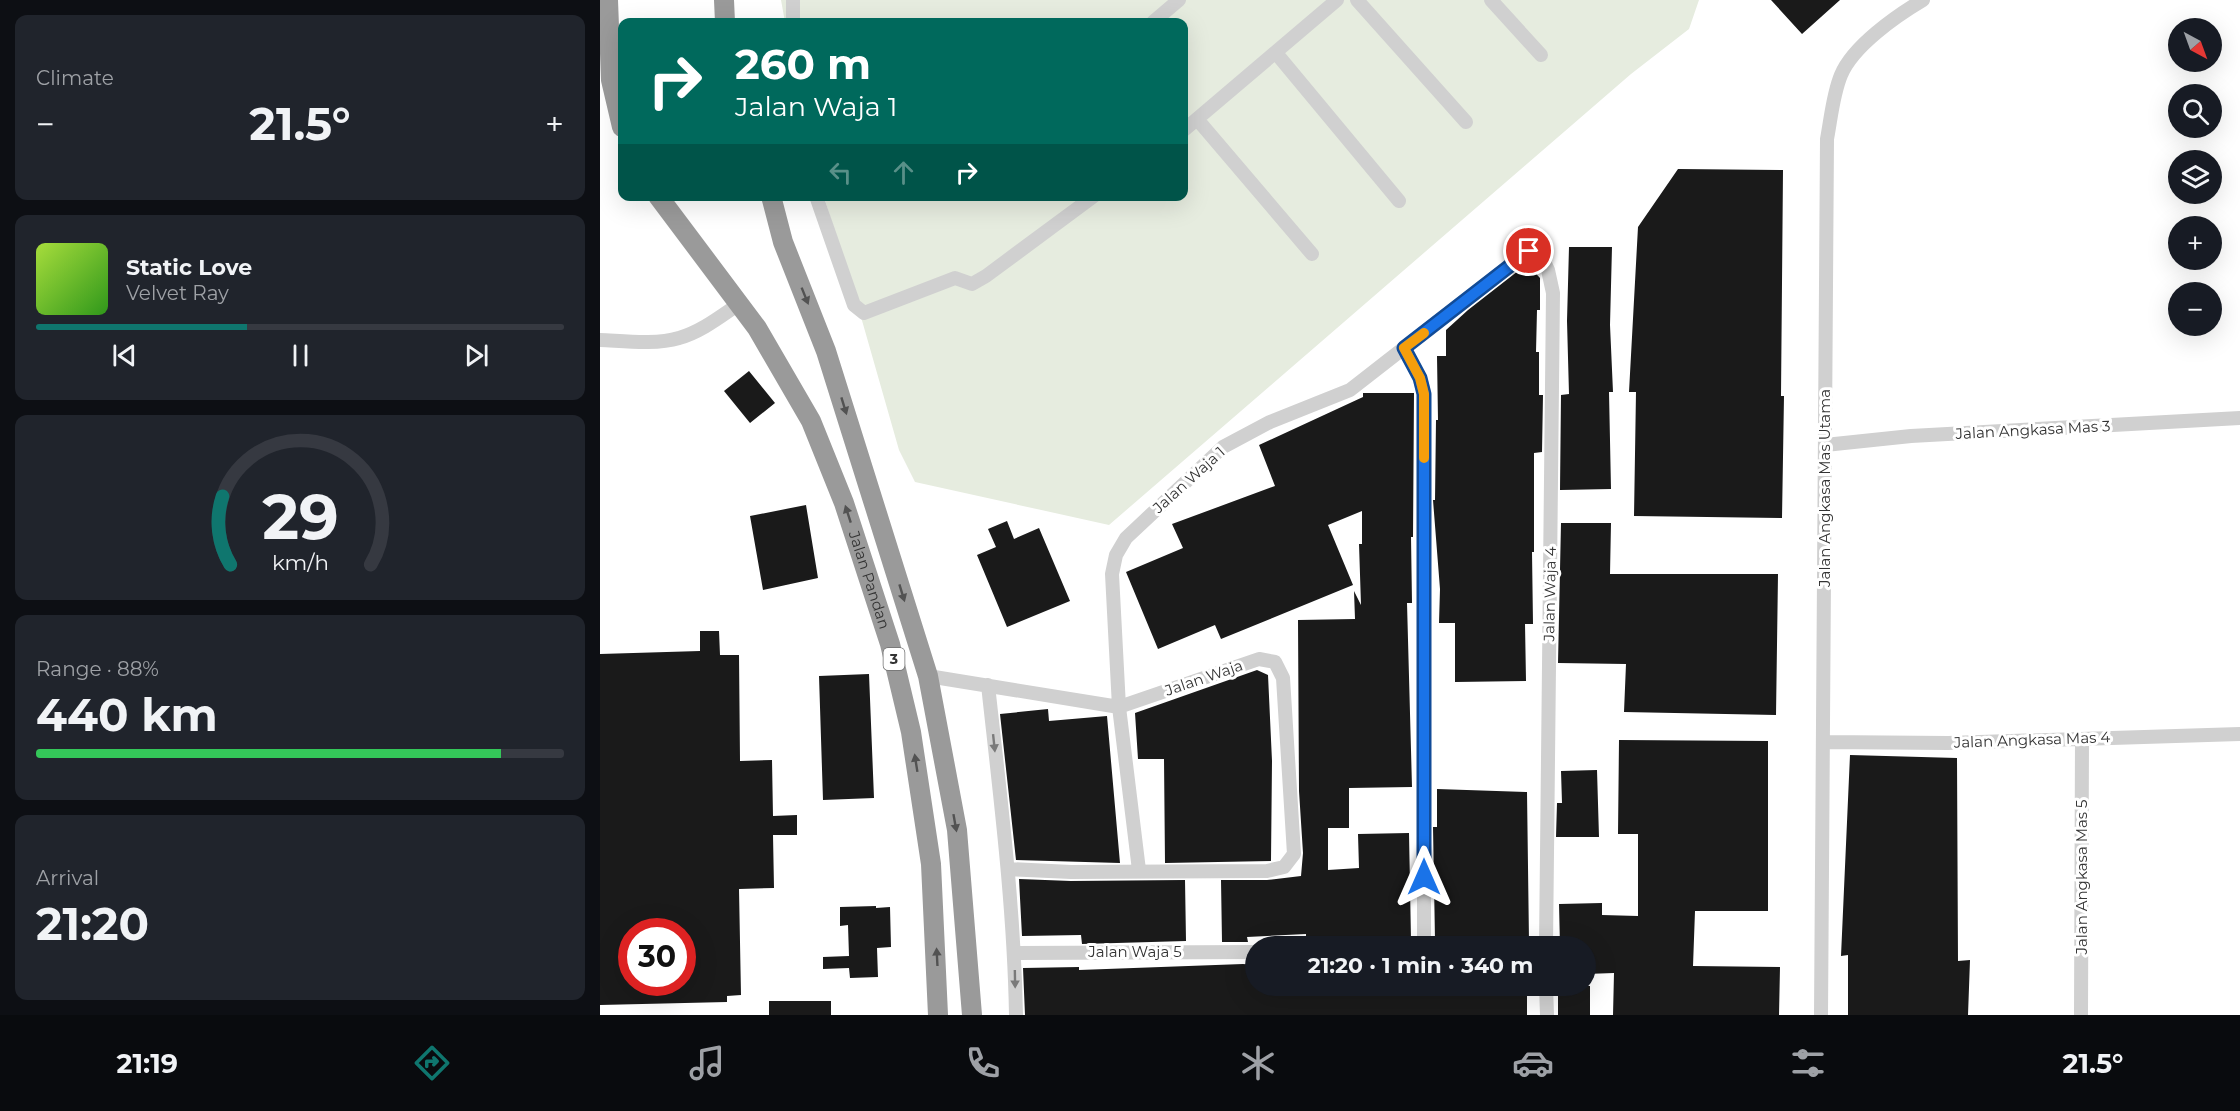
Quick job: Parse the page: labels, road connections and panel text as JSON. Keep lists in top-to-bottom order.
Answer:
{
  "streets": {
    "highway": ["Jalan Pandan", "3"],
    "street": [
      "Jalan Angkasa Mas 3",
      "Jalan Waja 1",
      "Jalan Angkasa Mas Utama",
      "Jalan Waja 4",
      "Jalan Waja",
      "Jalan Angkasa Mas 4",
      "Jalan Angkasa Mas 5",
      "Jalan Waja 5"
    ]
  },
  "crossings": [
    ["Jalan Angkasa Mas 3", "Jalan Angkasa Mas Utama"],
    ["Jalan Waja 1", "Jalan Waja 4"],
    ["Jalan Waja 1", "Jalan Waja"],
    ["Jalan Angkasa Mas Utama", "Jalan Angkasa Mas 4"],
    ["Jalan Pandan", "Jalan Waja"],
    ["Jalan Angkasa Mas 4", "Jalan Angkasa Mas 5"]
  ],
  "north": "bottom right",
  "page": {
    "tile": [
      "Climate",
      ["Range · 88%", "440 km"],
      ["Arrival", "21:20"]
    ],
    "map_buttons": ["+", "−"],
    "turn": ["260 m", "Jalan Waja 1"],
    "heat": ["−", "21.5°", "+"],
    "song": ["Static Love", "Velvet Ray"],
    "limit": "30",
    "trip": "21:20 · 1 min · 340 m",
    "tabs": ["21:19", "21.5°"],
    "gauge": ["29", "km/h"]
  }
}
